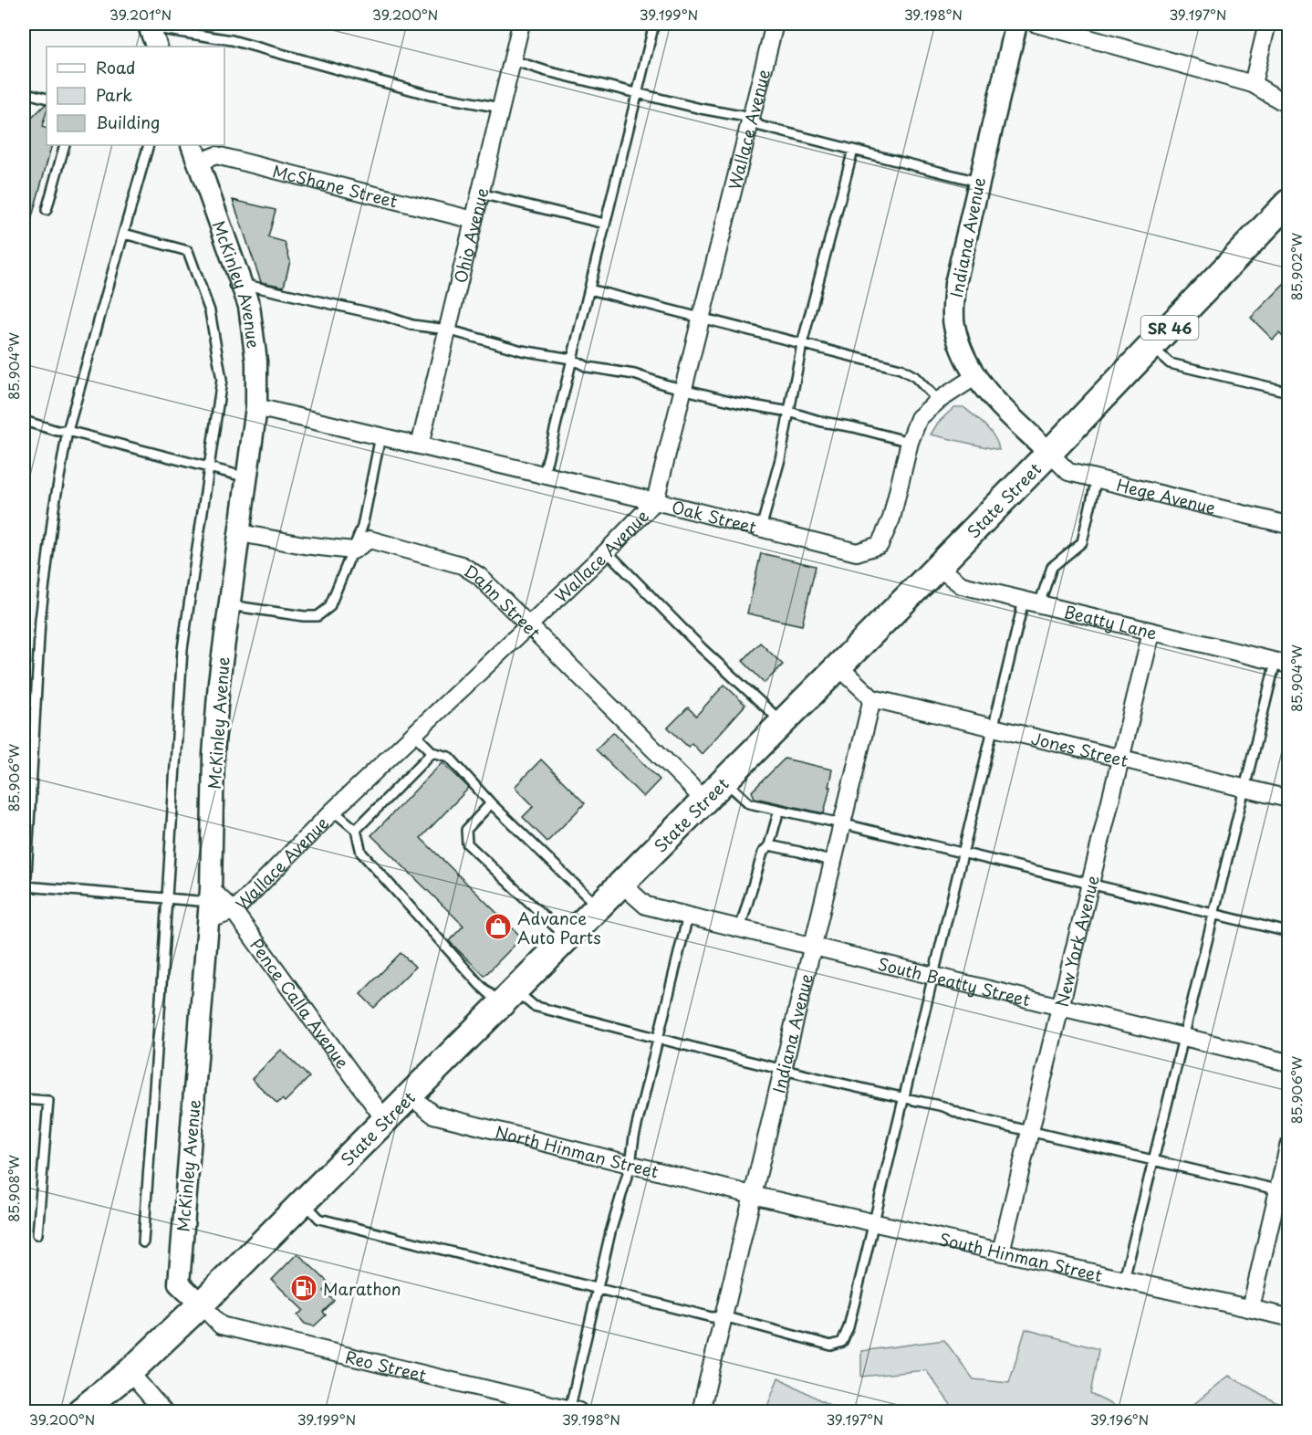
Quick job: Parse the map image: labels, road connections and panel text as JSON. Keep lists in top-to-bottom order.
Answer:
{
  "streets": {
    "highway": ["SR 46", "State Street"],
    "street": [
      "Wallace Avenue",
      "McShane Street",
      "Ohio Avenue",
      "Indiana Avenue",
      "McKinley Avenue",
      "Hege Avenue",
      "Oak Street",
      "Dahn Street",
      "Beatty Lane",
      "Jones Street",
      "New York Avenue",
      "South Beatty Street",
      "Pence Calla Avenue",
      "North Hinman Street",
      "South Hinman Street",
      "Reo Street"
    ]
  },
  "crossings": [
    ["Wallace Avenue", "McKinley Avenue"],
    ["Wallace Avenue", "Oak Street"],
    ["Wallace Avenue", "Dahn Street"],
    ["Wallace Avenue", "Pence Calla Avenue"],
    ["McShane Street", "Ohio Avenue"],
    ["McShane Street", "McKinley Avenue"],
    ["Ohio Avenue", "Oak Street"],
    ["Indiana Avenue", "Hege Avenue"],
    ["Indiana Avenue", "State Street"],
    ["Indiana Avenue", "Oak Street"],
    ["Indiana Avenue", "Jones Street"],
    ["Indiana Avenue", "South Beatty Street"],
    ["Indiana Avenue", "North Hinman Street"],
    ["Indiana Avenue", "South Hinman Street"],
    ["McKinley Avenue", "State Street"],
    ["McKinley Avenue", "Oak Street"],
    ["McKinley Avenue", "Dahn Street"],
    ["McKinley Avenue", "Pence Calla Avenue"],
    ["McKinley Avenue", "Reo Street"],
    ["Hege Avenue", "State Street"],
    ["State Street", "Dahn Street"],
    ["State Street", "Beatty Lane"],
    ["State Street", "South Beatty Street"],
    ["State Street", "Pence Calla Avenue"],
    ["State Street", "North Hinman Street"],
    ["State Street", "Reo Street"],
    ["Beatty Lane", "New York Avenue"],
    ["Jones Street", "New York Avenue"],
    ["New York Avenue", "South Beatty Street"],
    ["New York Avenue", "South Hinman Street"],
    ["North Hinman Street", "South Hinman Street"]
  ],
  "places": {
    "shop": ["Advance Auto Parts"],
    "fuel station": ["Marathon"]
  },
  "legend": ["Road", "Park", "Building"],
  "coordinates": [
    "39.201°N",
    "39.200°N",
    "39.199°N",
    "39.198°N",
    "39.197°N",
    "85.902°W",
    "85.904°W",
    "85.906°W",
    "85.908°W",
    "39.196°N"
  ]
}
